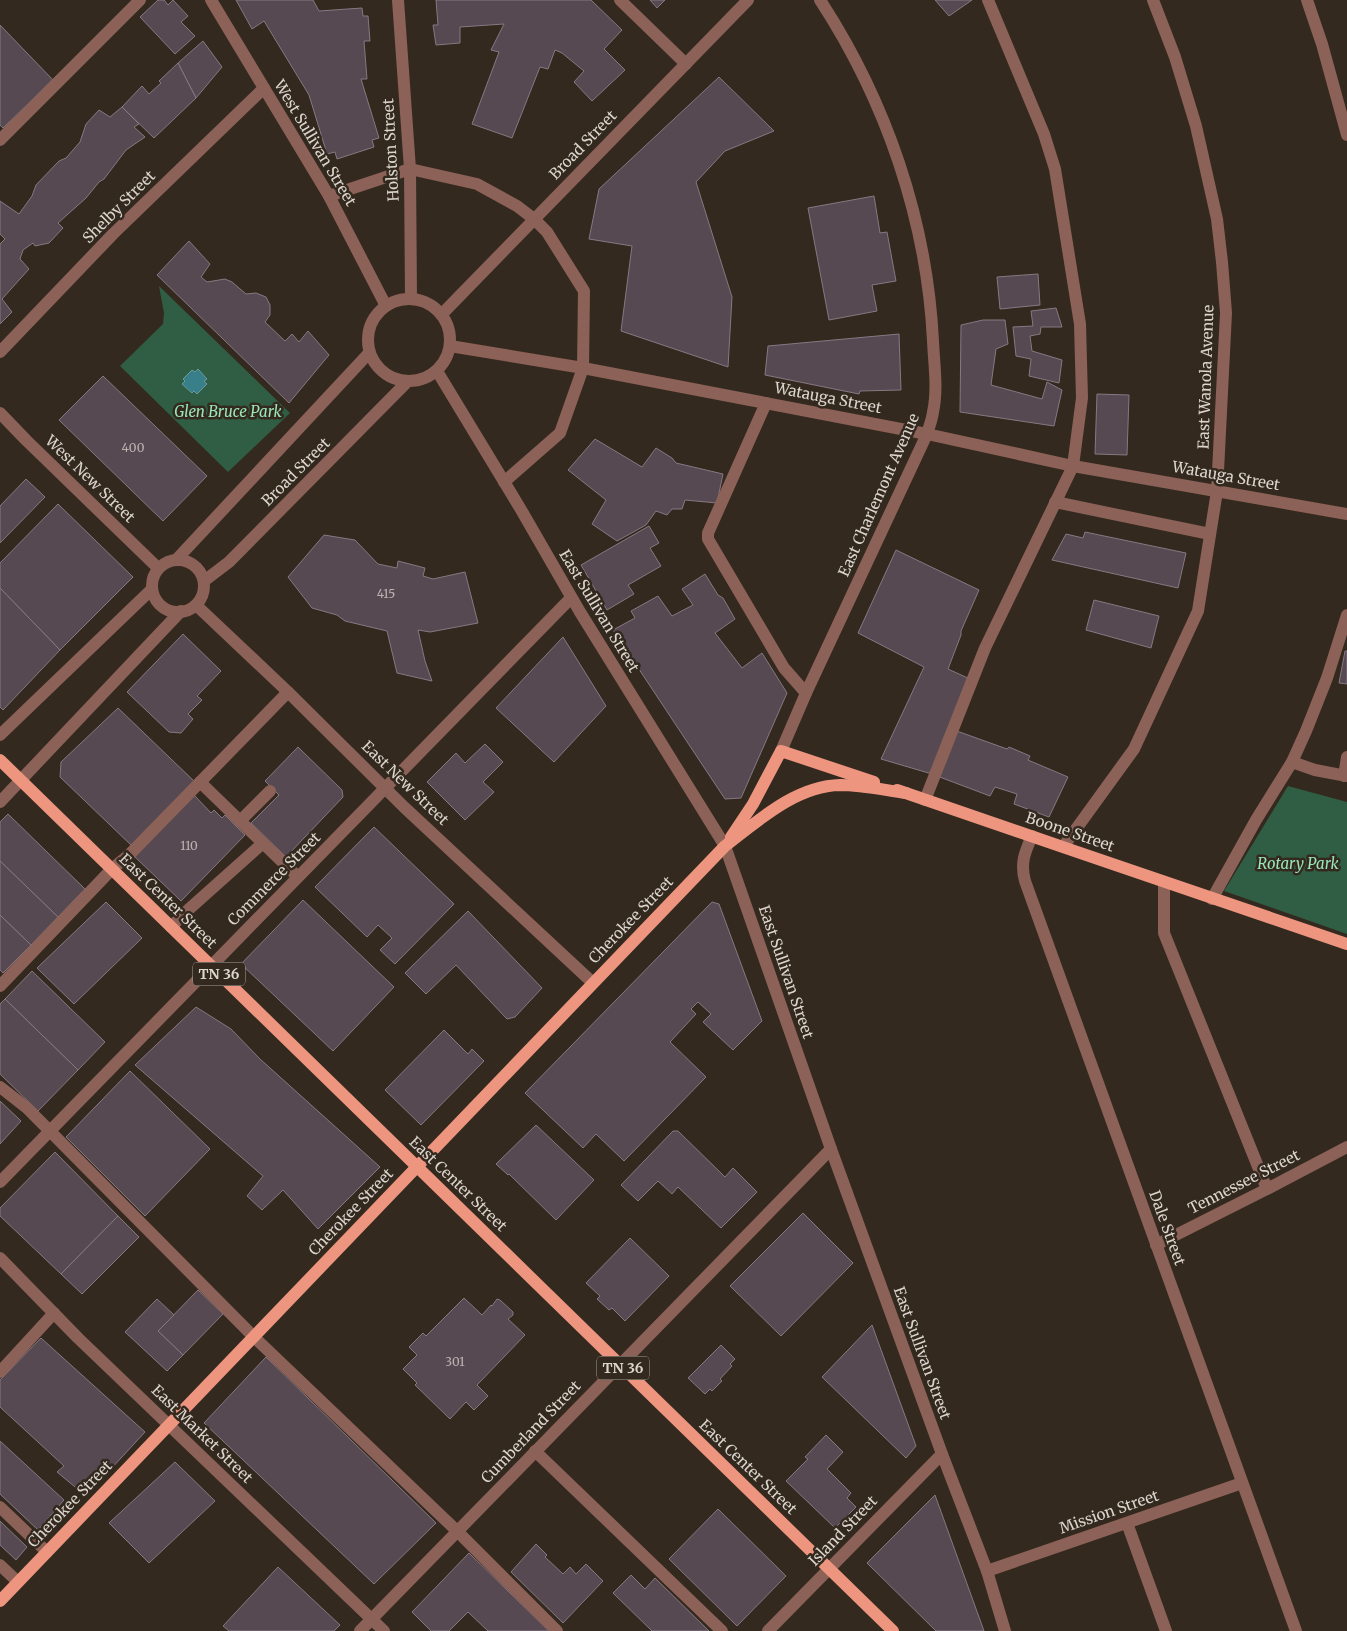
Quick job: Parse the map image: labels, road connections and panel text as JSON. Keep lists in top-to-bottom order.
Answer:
{
  "streets": {
    "main road": [
      "East Charlemont Avenue",
      "Boone Street",
      "East Center Street",
      "Cherokee Street",
      "TN 36"
    ],
    "street": [
      "West Sullivan Street",
      "Broad Street",
      "Holston Street",
      "Shelby Street",
      "East Wanola Avenue",
      "Watauga Street",
      "West New Street",
      "East Sullivan Street",
      "East New Street",
      "Commerce Street",
      "Tennessee Street",
      "Dale Street",
      "Cumberland Street",
      "East Market Street",
      "Mission Street",
      "Island Street"
    ]
  },
  "crossings": [
    ["West Sullivan Street", "Broad Street"],
    ["West Sullivan Street", "Holston Street"],
    ["West Sullivan Street", "Shelby Street"],
    ["West Sullivan Street", "Watauga Street"],
    ["West Sullivan Street", "East Sullivan Street"],
    ["Broad Street", "Holston Street"],
    ["Broad Street", "Watauga Street"],
    ["Broad Street", "West New Street"],
    ["Broad Street", "East Sullivan Street"],
    ["Broad Street", "East New Street"],
    ["Holston Street", "Watauga Street"],
    ["Holston Street", "East Sullivan Street"],
    ["East Wanola Avenue", "Watauga Street"],
    ["East Wanola Avenue", "Boone Street"],
    ["Watauga Street", "East Charlemont Avenue"],
    ["Watauga Street", "East Sullivan Street"],
    ["West New Street", "East New Street"],
    ["East Charlemont Avenue", "East Sullivan Street"],
    ["East Charlemont Avenue", "Boone Street"],
    ["East Charlemont Avenue", "Cherokee Street"],
    ["East Sullivan Street", "Commerce Street"],
    ["East Sullivan Street", "Cherokee Street"],
    ["East Sullivan Street", "Cumberland Street"],
    ["East Sullivan Street", "Mission Street"],
    ["East Sullivan Street", "Island Street"],
    ["East New Street", "Commerce Street"],
    ["East New Street", "Cherokee Street"],
    ["Boone Street", "Dale Street"],
    ["Commerce Street", "East Center Street"],
    ["East Center Street", "Cherokee Street"],
    ["East Center Street", "Cumberland Street"],
    ["East Center Street", "Island Street"],
    ["Cherokee Street", "East Market Street"],
    ["Tennessee Street", "Dale Street"],
    ["Dale Street", "Mission Street"],
    ["Cumberland Street", "East Market Street"]
  ],
  "parks": ["Glen Bruce Park", "Rotary Park"],
  "house_numbers": [
    "400",
    "415",
    "110",
    "301"
  ]
}
